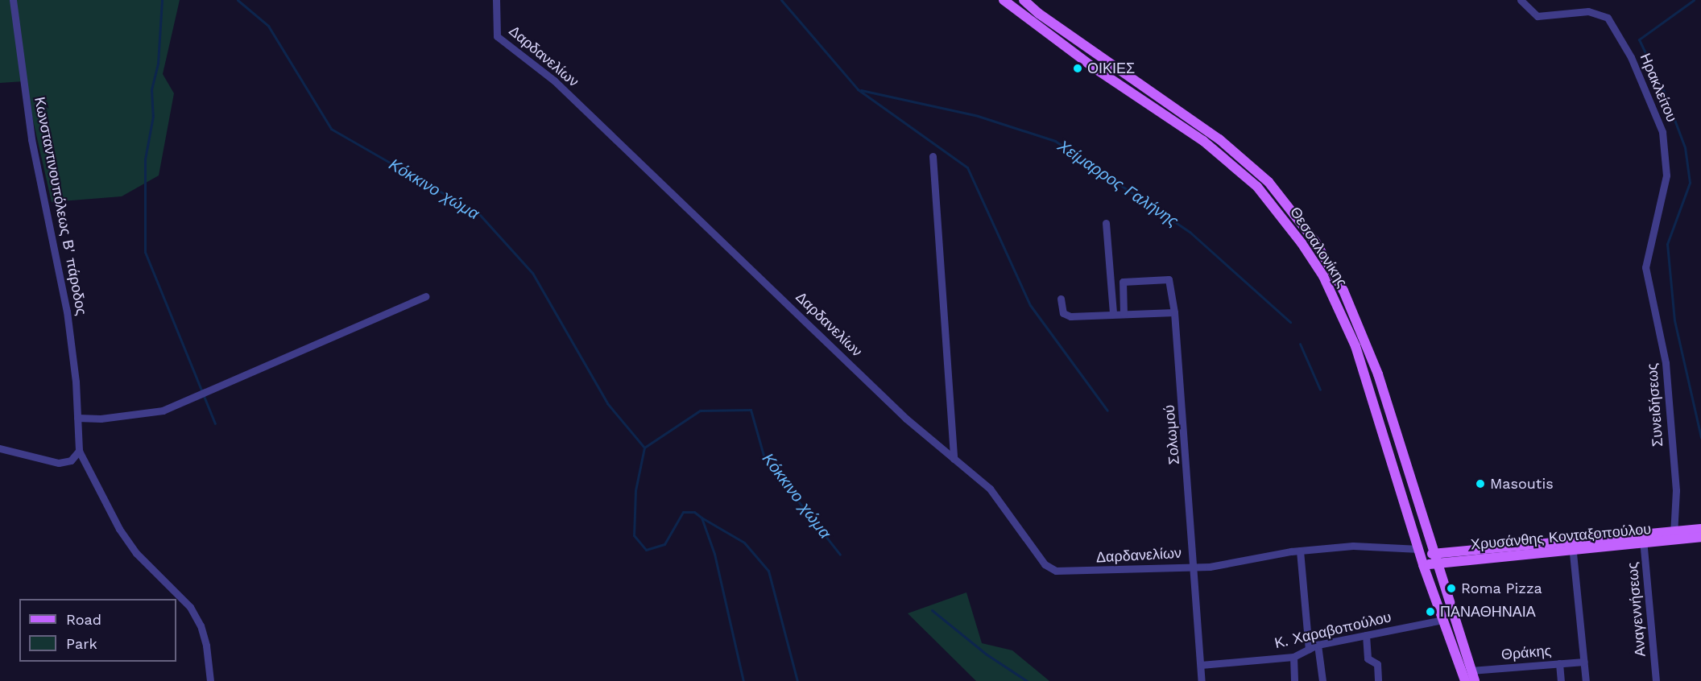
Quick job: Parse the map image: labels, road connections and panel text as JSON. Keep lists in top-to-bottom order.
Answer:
{
  "streets": {
    "main road": ["Θεσσαλονίκης", "Χρυσάνθης Κονταξοπούλου"],
    "street": [
      "Δαρδανελίων",
      "Ηρακλείτου",
      "Κωνσταντινουπόλεως Β' πάροδος",
      "Συνειδήσεως",
      "Σολωμού",
      "Αναγεννήσεως",
      "Κ. Χαραβοπούλου",
      "Θράκης"
    ]
  },
  "crossings": [
    ["Δαρδανελίων", "Σολωμού"],
    ["Ηρακλείτου", "Συνειδήσεως"],
    ["Θεσσαλονίκης", "Χρυσάνθης Κονταξοπούλου"],
    ["Θεσσαλονίκης", "Κ. Χαραβοπούλου"],
    ["Θεσσαλονίκης", "Θράκης"],
    ["Συνειδήσεως", "Χρυσάνθης Κονταξοπούλου"],
    ["Σολωμού", "Κ. Χαραβοπούλου"],
    ["Χρυσάνθης Κονταξοπούλου", "Αναγεννήσεως"]
  ],
  "water": ["Χείμαρρος Γαλήνης", "Κόκκινο χώμα"],
  "places": [
    "ΟΙΚΙΕΣ",
    "Masoutis",
    "Roma Pizza",
    "ΠΑΝΑΘΗΝΑΙΑ"
  ],
  "legend": ["Road", "Park"]
}
